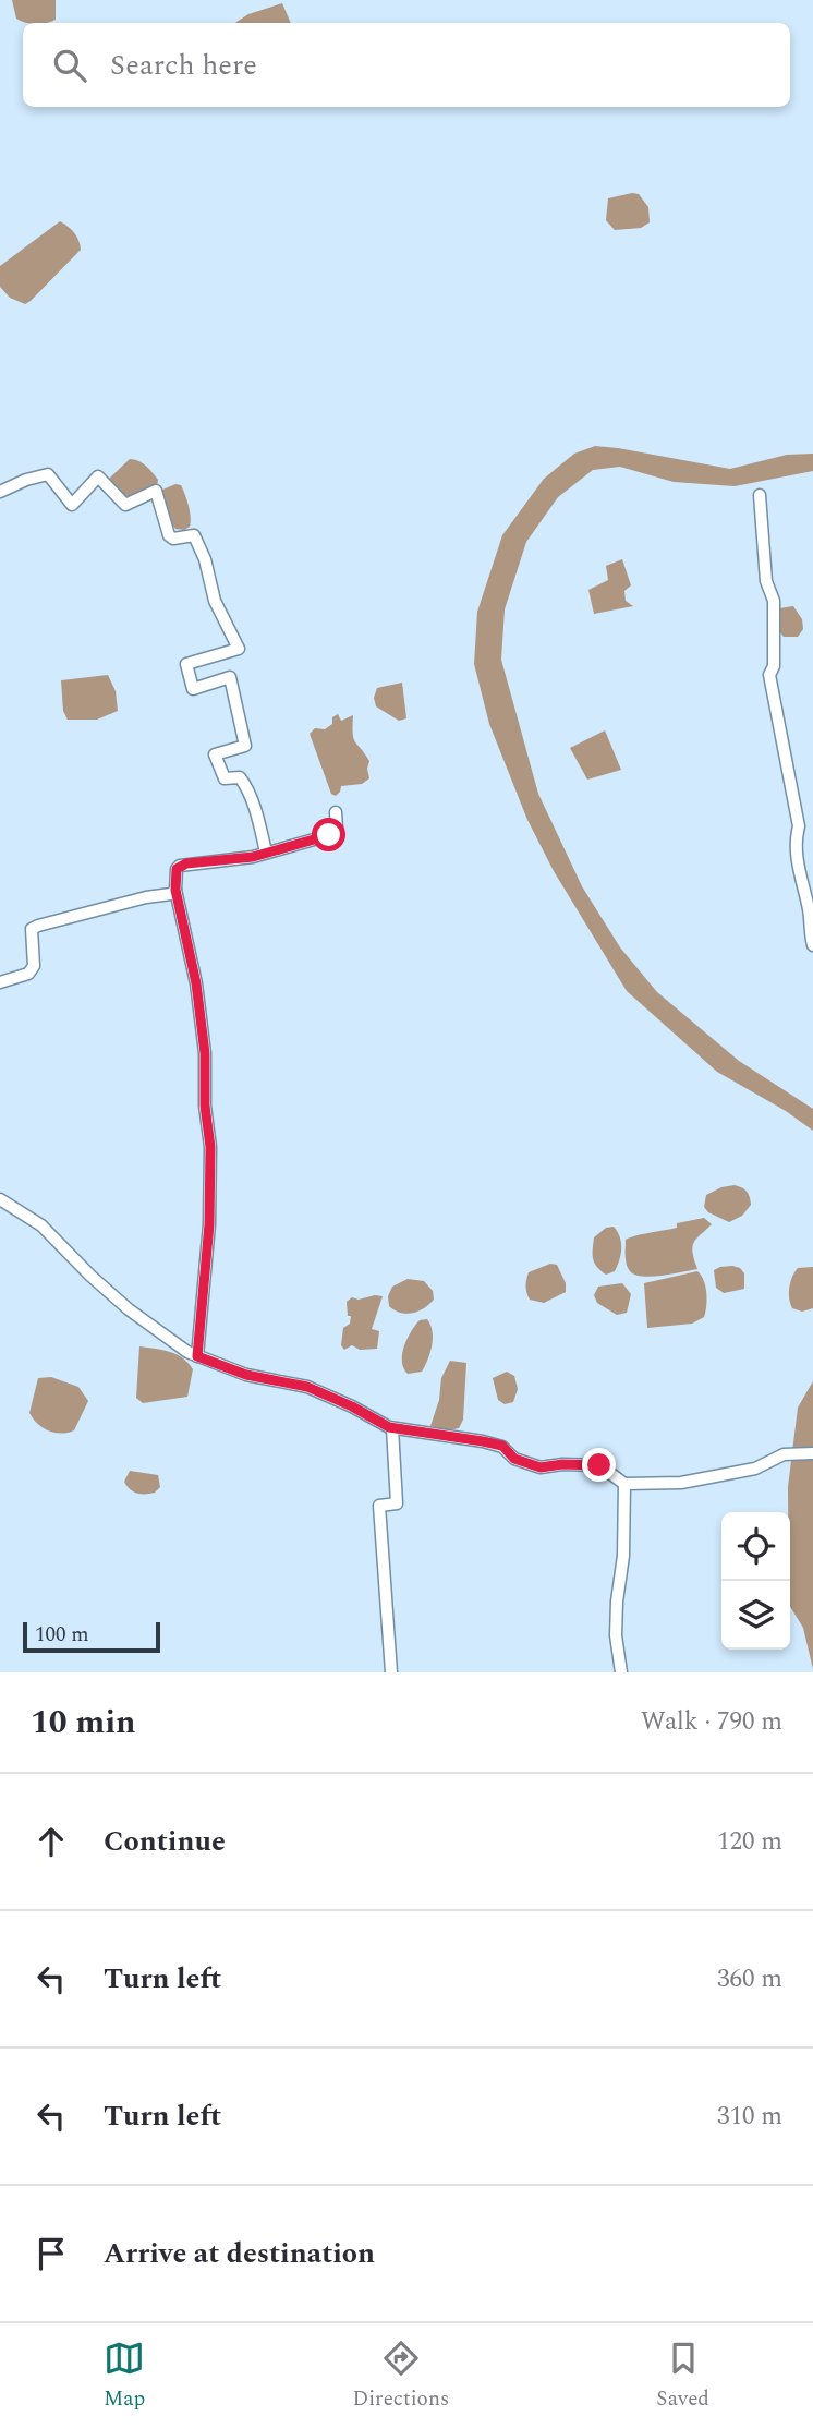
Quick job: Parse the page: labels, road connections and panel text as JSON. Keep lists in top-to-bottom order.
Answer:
{
  "scale_bar": "100 m",
  "page": {
    "search": "Search here",
    "scale": "100 m",
    "heading": ["10 min", "Walk · 790 m"],
    "list": [
      ["Continue", "120 m"],
      ["Turn left", "360 m"],
      ["Turn left", "310 m"],
      "Arrive at destination"
    ],
    "nav": ["Map", "Directions", "Saved"]
  }
}
